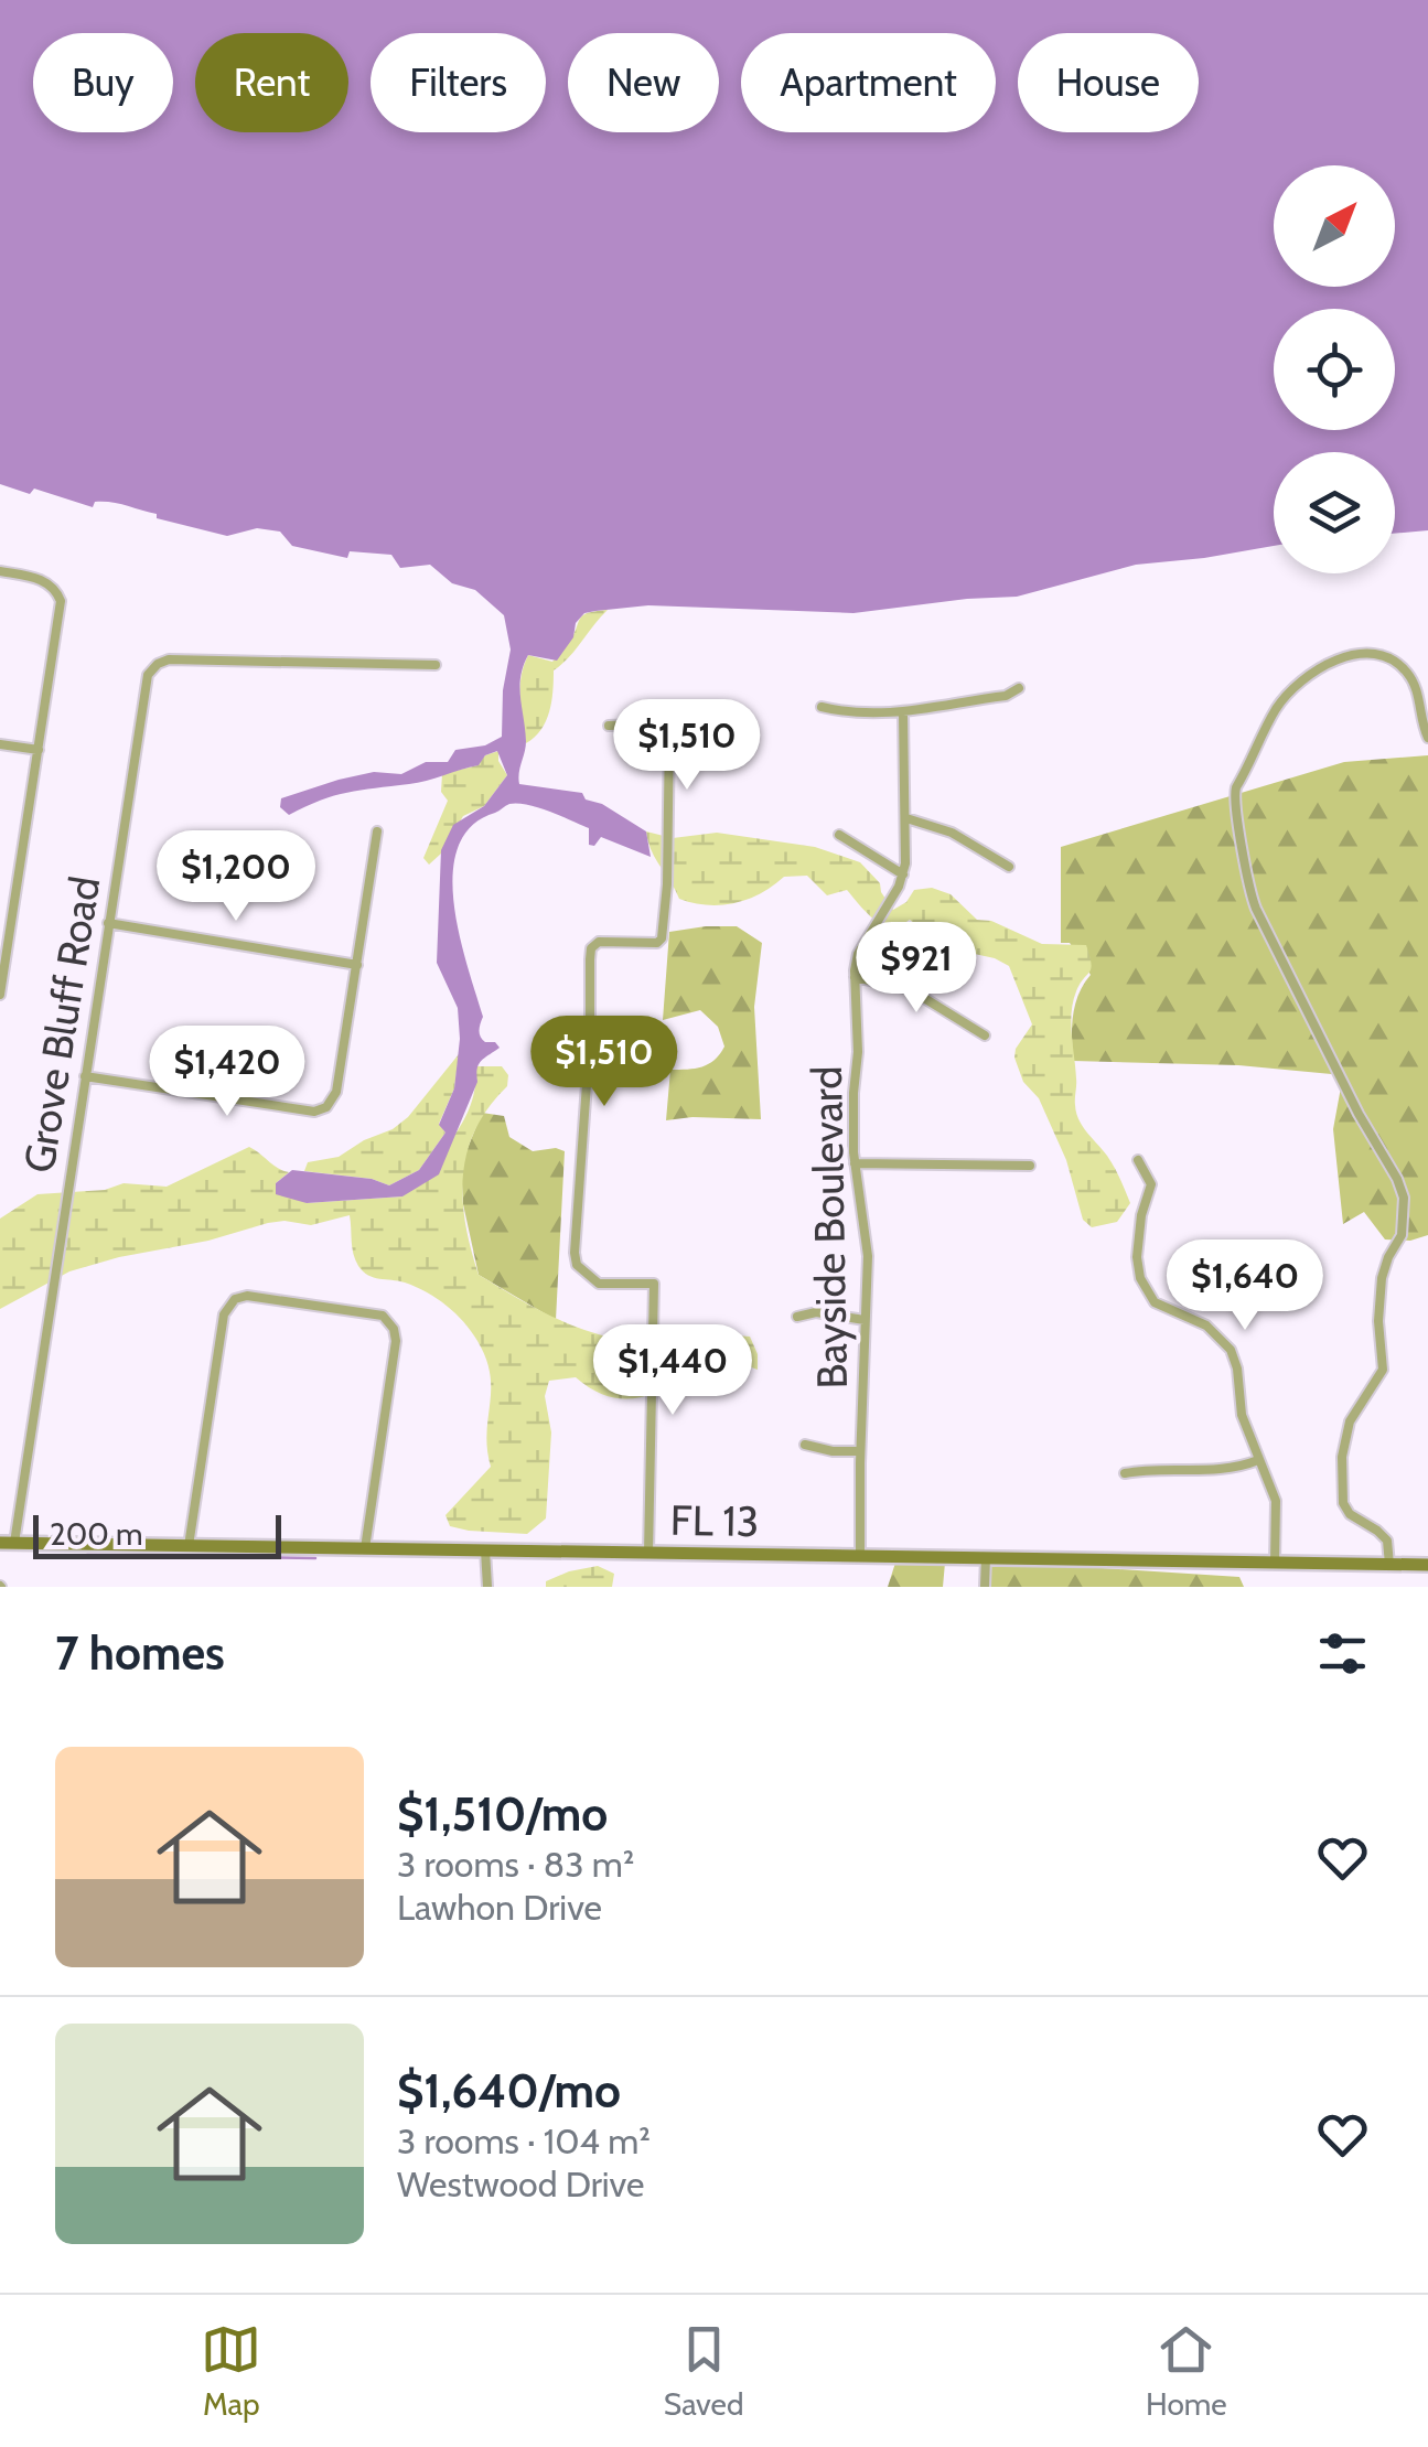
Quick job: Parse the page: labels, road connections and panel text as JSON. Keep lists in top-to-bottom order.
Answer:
{
  "streets": {
    "main road": ["FL 13"],
    "street": ["Grove Bluff Road", "Bayside Boulevard"]
  },
  "crossings": [
    ["Grove Bluff Road", "FL 13"],
    ["Bayside Boulevard", "FL 13"]
  ],
  "scale_bar": "200 m",
  "north": "top right",
  "page": {
    "chip": [
      "Buy",
      "Rent",
      "Filters",
      "New",
      "Apartment",
      "House"
    ],
    "price": [
      "$1,510",
      "$1,200",
      "$921",
      "$1,510",
      "$1,420",
      "$1,640",
      "$1,440"
    ],
    "scale": "200 m",
    "heading": "7 homes",
    "list": [
      {
        "name": "$1,510/mo",
        "note": "3 rooms · 83 m² · Lawhon Drive"
      },
      {
        "name": "$1,640/mo",
        "note": "3 rooms · 104 m² · Westwood Drive"
      }
    ],
    "tabs": ["Map", "Saved", "Home"]
  }
}
